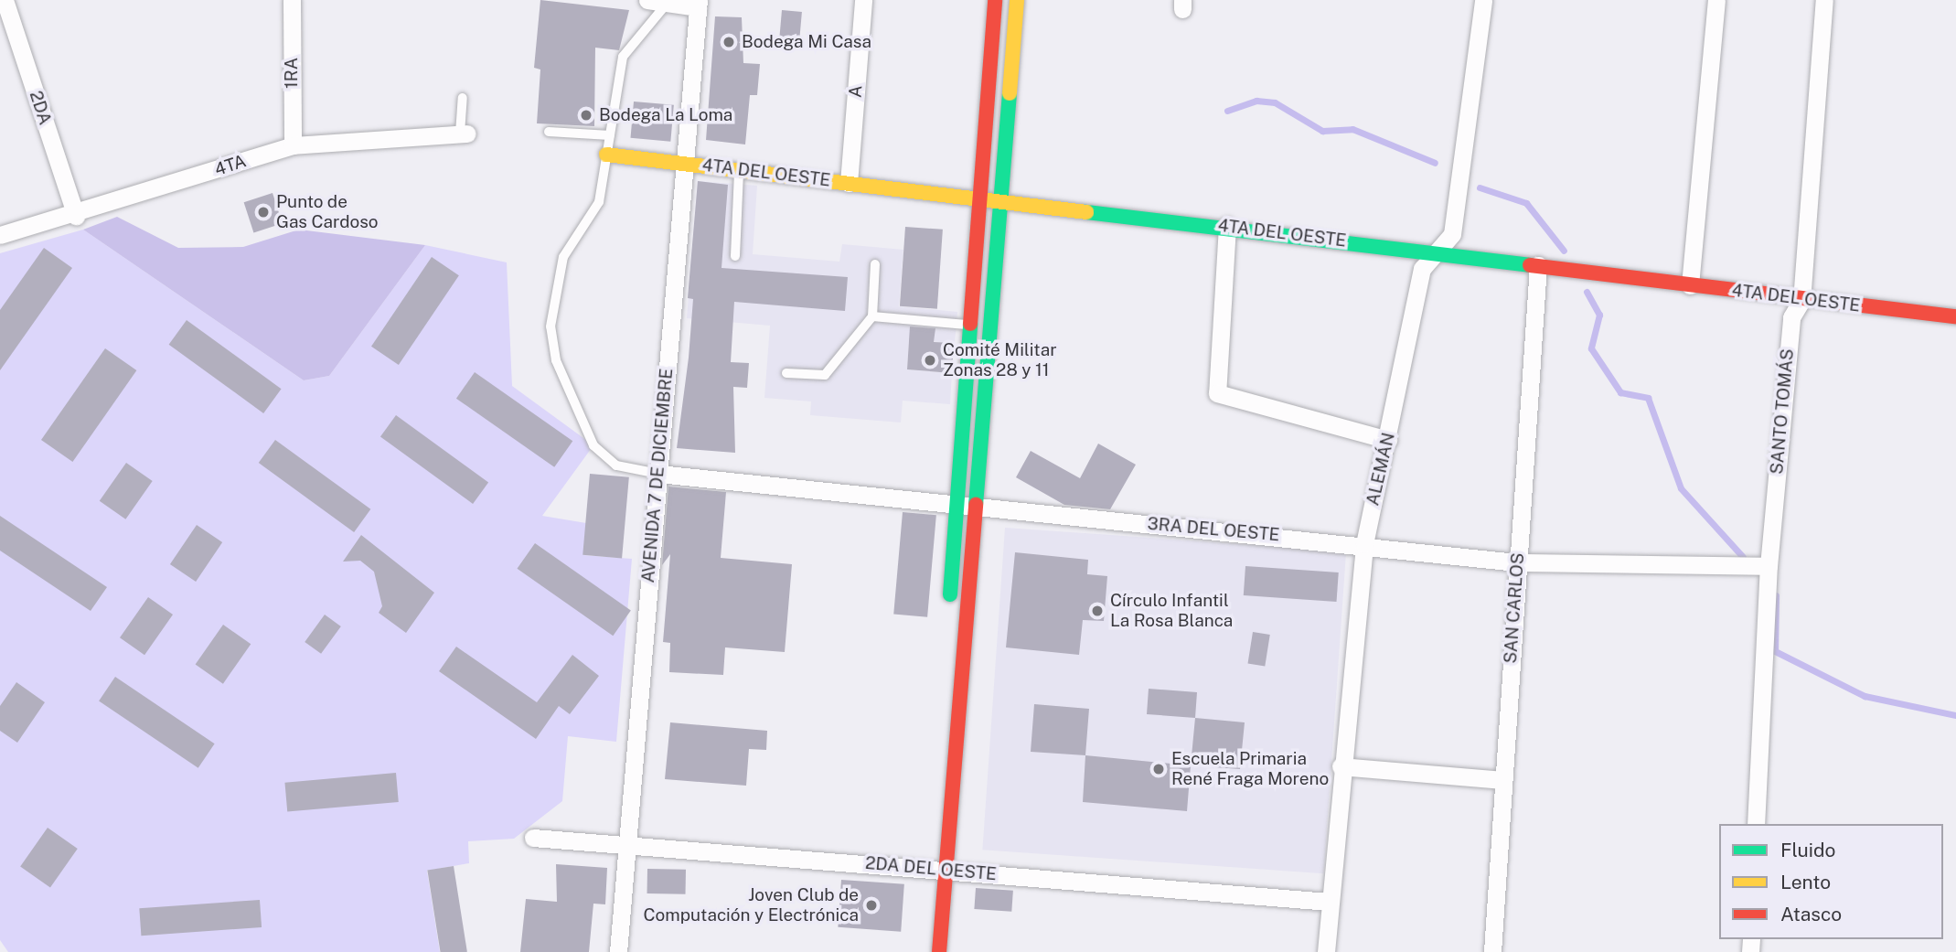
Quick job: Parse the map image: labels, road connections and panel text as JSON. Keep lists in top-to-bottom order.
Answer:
{
  "streets": {
    "main road": ["4TA DEL OESTE"],
    "street": [
      "1RA",
      "A",
      "2DA",
      "4TA",
      "SANTO TOMÁS",
      "ALEMÁN",
      "AVENIDA 7 DE DICIEMBRE",
      "3RA DEL OESTE",
      "SAN CARLOS",
      "2DA DEL OESTE"
    ]
  },
  "crossings": [
    ["1RA", "4TA"],
    ["A", "4TA DEL OESTE"],
    ["2DA", "4TA"],
    ["4TA DEL OESTE", "SANTO TOMÁS"],
    ["4TA DEL OESTE", "ALEMÁN"],
    ["4TA DEL OESTE", "AVENIDA 7 DE DICIEMBRE"],
    ["4TA DEL OESTE", "SAN CARLOS"],
    ["SANTO TOMÁS", "3RA DEL OESTE"],
    ["ALEMÁN", "3RA DEL OESTE"],
    ["ALEMÁN", "2DA DEL OESTE"],
    ["AVENIDA 7 DE DICIEMBRE", "3RA DEL OESTE"],
    ["AVENIDA 7 DE DICIEMBRE", "2DA DEL OESTE"],
    ["3RA DEL OESTE", "SAN CARLOS"]
  ],
  "places": [
    "Bodega Mi Casa",
    "Bodega La Loma",
    "Punto de Gas Cardoso",
    "Comité Militar Zonas 28 y 11",
    "Círculo Infantil La Rosa Blanca",
    "Escuela Primaria René Fraga Moreno",
    "Joven Club de Computación y Electrónica"
  ],
  "legend": ["Fluido", "Lento", "Atasco"]
}
